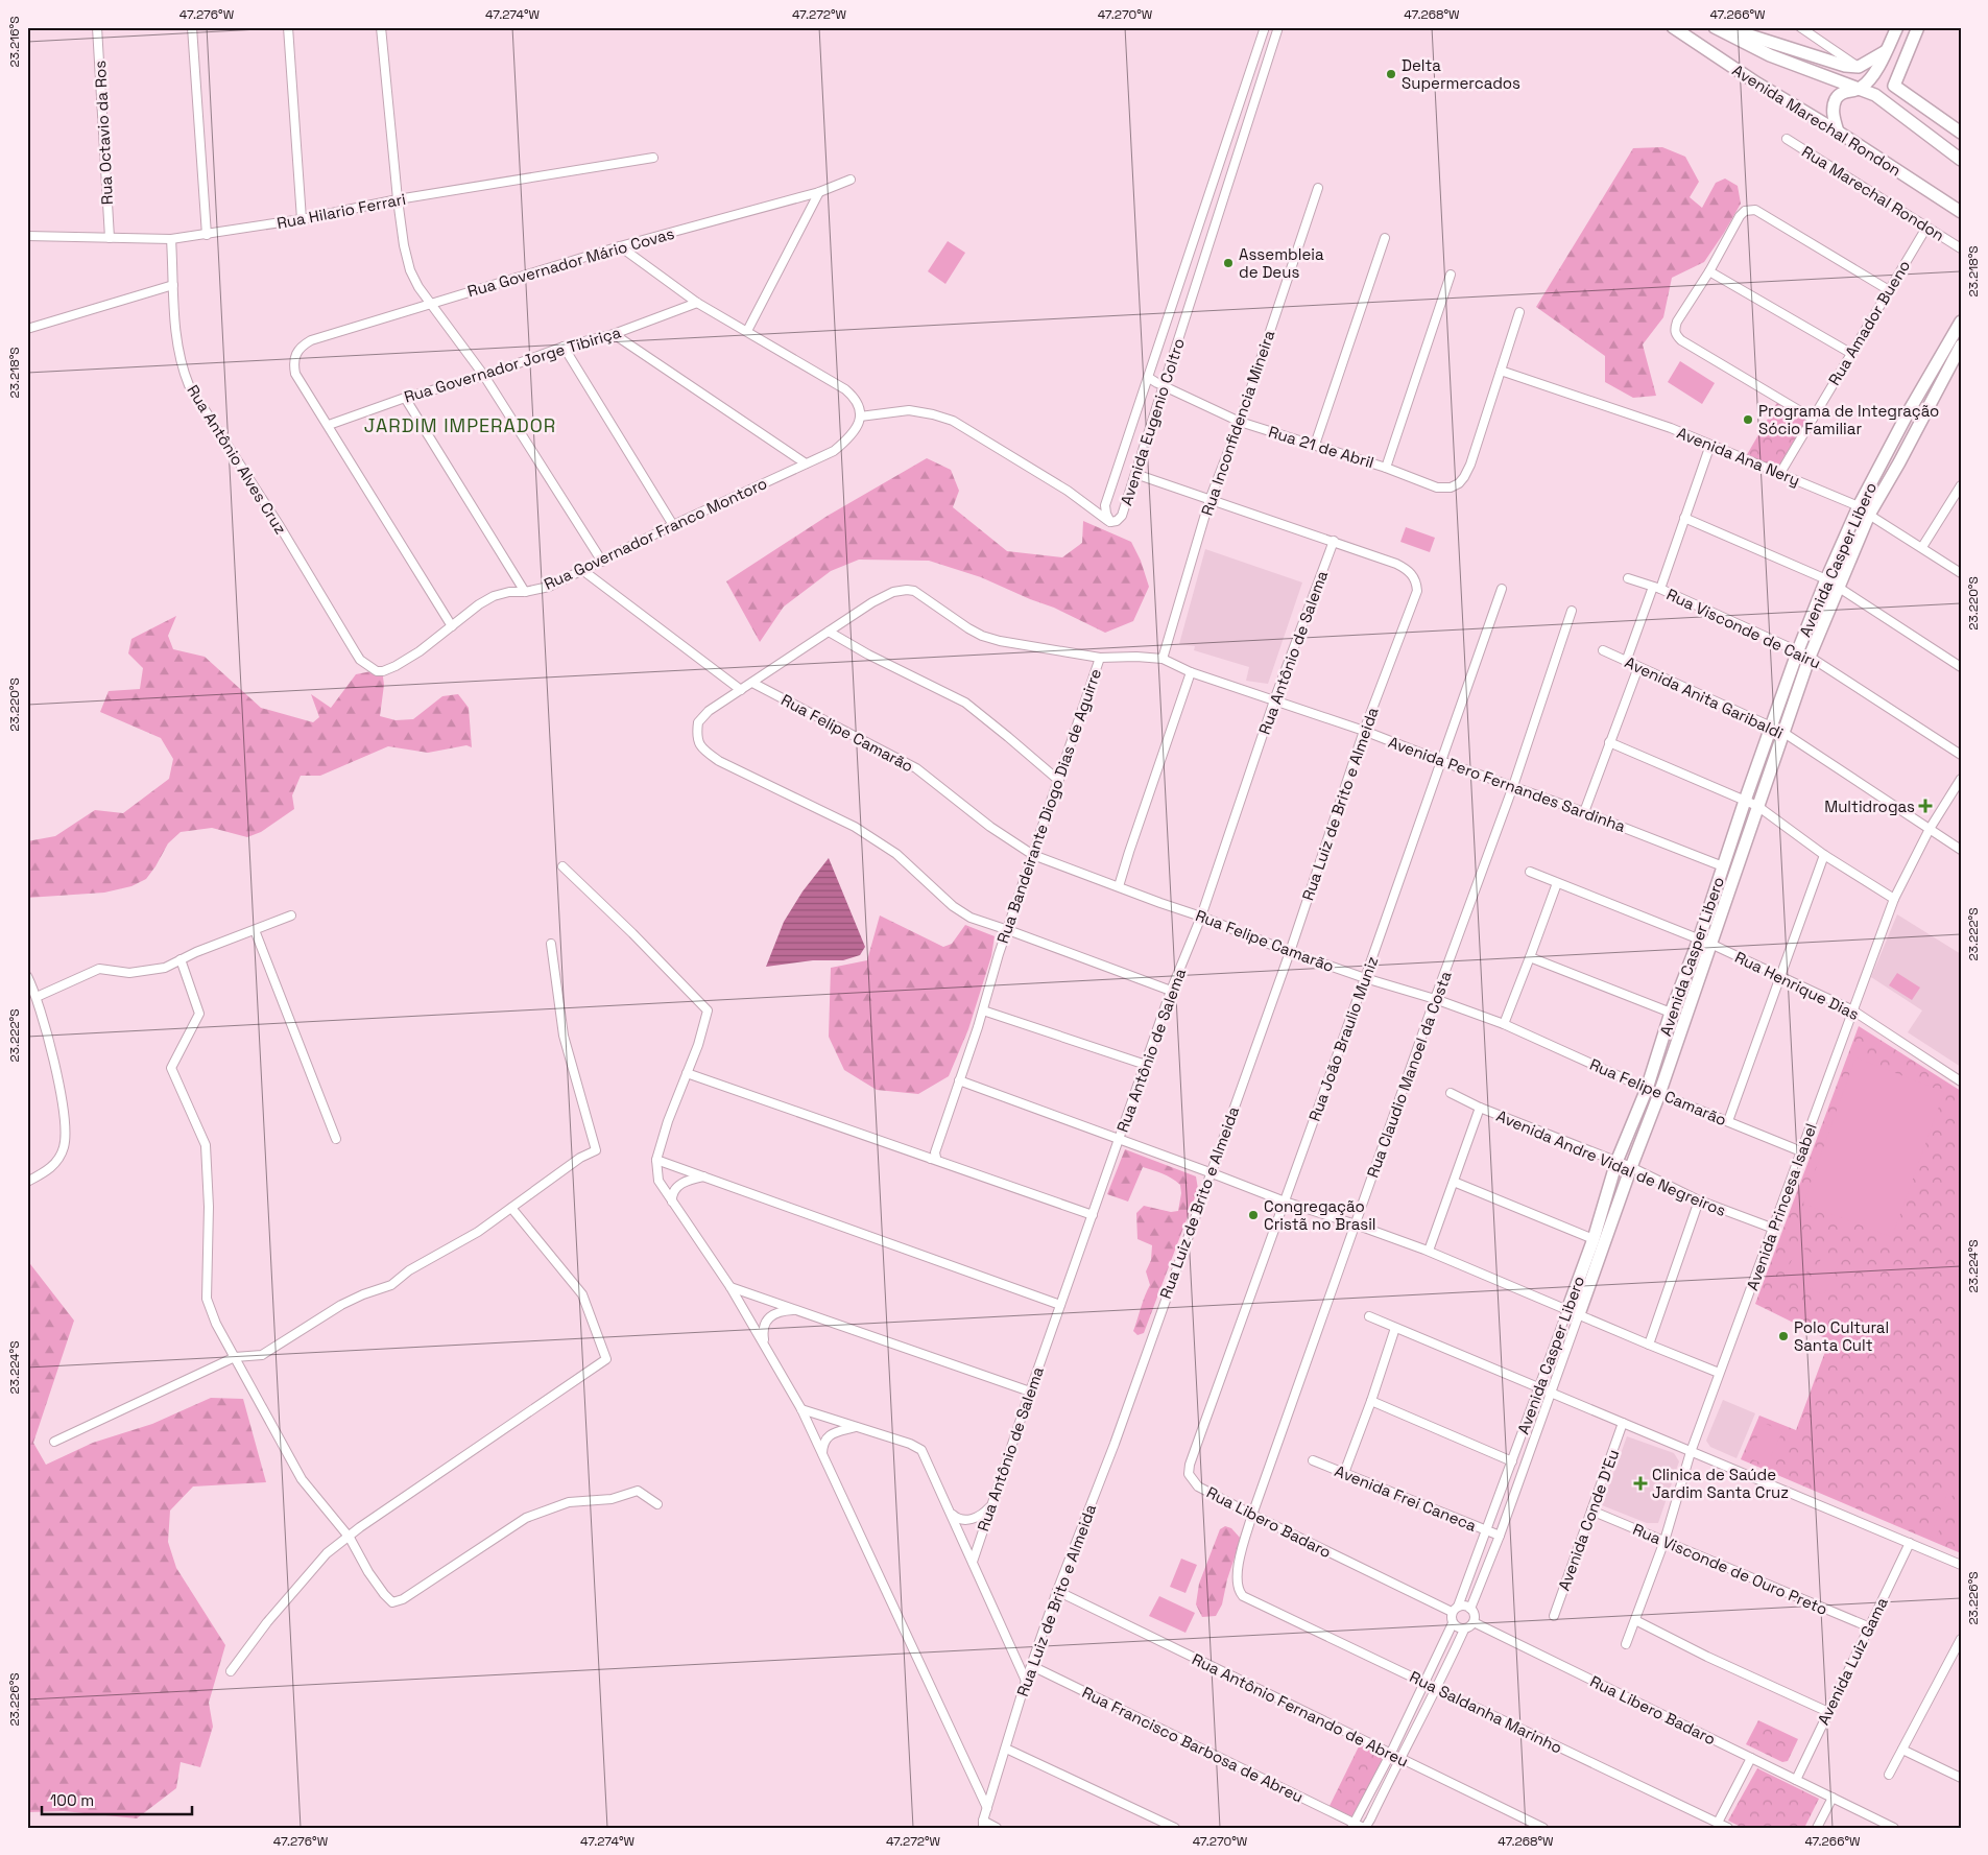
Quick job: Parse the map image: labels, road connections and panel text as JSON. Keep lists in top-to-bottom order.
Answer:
{
  "streets": {
    "street": [
      "Avenida Marechal Rondon",
      "Rua Octavio da Ros",
      "Rua Marechal Rondon",
      "Rua Hilario Ferrari",
      "Rua Governador Mário Covas",
      "Rua Amador Bueno",
      "Rua Governador Jorge Tibiriça",
      "Avenida Eugenio Coltro",
      "Rua Inconfidencia Mineira",
      "Rua 21 de Abril",
      "Avenida Ana Nery",
      "Rua Antônio Alves Cruz",
      "Rua Governador Franco Montoro",
      "Avenida Casper Libero",
      "Rua Visconde de Cairu",
      "Rua Antônio de Salema",
      "Avenida Anita Garibaldi",
      "Rua Felipe Camarão",
      "Avenida Pero Fernandes Sardinha",
      "Rua Luiz de Brito e Almeida",
      "Rua Bandeirante Diogo Dias de Aguirre",
      "Rua Henrique Dias",
      "Rua João Braulio Muniz",
      "Rua Claudio Manoel da Costa",
      "Avenida Andre Vidal de Negreiros",
      "Avenida Princesa Isabel",
      "Avenida Frei Caneca",
      "Avenida Conde D'Eu",
      "Rua Libero Badaro",
      "Rua Visconde de Ouro Preto",
      "Avenida Luiz Gama",
      "Rua Antônio Fernando de Abreu",
      "Rua Saldanha Marinho",
      "Rua Francisco Barbosa de Abreu"
    ]
  },
  "crossings": [
    ["Rua Octavio da Ros", "Rua Hilario Ferrari"],
    ["Rua Marechal Rondon", "Rua Amador Bueno"],
    ["Rua Hilario Ferrari", "Rua Antônio Alves Cruz"],
    ["Rua Governador Mário Covas", "Rua Governador Jorge Tibiriça"],
    ["Rua Amador Bueno", "Avenida Ana Nery"],
    ["Avenida Eugenio Coltro", "Rua 21 de Abril"],
    ["Rua Inconfidencia Mineira", "Rua 21 de Abril"],
    ["Rua Inconfidencia Mineira", "Avenida Pero Fernandes Sardinha"],
    ["Rua 21 de Abril", "Avenida Ana Nery"],
    ["Avenida Ana Nery", "Avenida Casper Libero"],
    ["Rua Antônio Alves Cruz", "Rua Governador Franco Montoro"],
    ["Avenida Casper Libero", "Rua Visconde de Cairu"],
    ["Avenida Casper Libero", "Avenida Anita Garibaldi"],
    ["Avenida Casper Libero", "Rua Felipe Camarão"],
    ["Avenida Casper Libero", "Avenida Pero Fernandes Sardinha"],
    ["Avenida Casper Libero", "Rua Henrique Dias"],
    ["Avenida Casper Libero", "Avenida Andre Vidal de Negreiros"],
    ["Avenida Casper Libero", "Avenida Frei Caneca"],
    ["Avenida Casper Libero", "Rua Libero Badaro"],
    ["Rua Antônio de Salema", "Rua Felipe Camarão"],
    ["Rua Antônio de Salema", "Avenida Pero Fernandes Sardinha"],
    ["Rua Antônio de Salema", "Rua Luiz de Brito e Almeida"],
    ["Avenida Anita Garibaldi", "Avenida Princesa Isabel"],
    ["Rua Felipe Camarão", "Rua Luiz de Brito e Almeida"],
    ["Rua Felipe Camarão", "Rua Bandeirante Diogo Dias de Aguirre"],
    ["Rua Felipe Camarão", "Rua João Braulio Muniz"],
    ["Rua Felipe Camarão", "Rua Claudio Manoel da Costa"],
    ["Rua Felipe Camarão", "Avenida Princesa Isabel"],
    ["Avenida Pero Fernandes Sardinha", "Rua Luiz de Brito e Almeida"],
    ["Avenida Pero Fernandes Sardinha", "Rua Bandeirante Diogo Dias de Aguirre"],
    ["Avenida Pero Fernandes Sardinha", "Rua João Braulio Muniz"],
    ["Avenida Pero Fernandes Sardinha", "Rua Claudio Manoel da Costa"],
    ["Rua Luiz de Brito e Almeida", "Rua Antônio Fernando de Abreu"],
    ["Rua Luiz de Brito e Almeida", "Rua Francisco Barbosa de Abreu"],
    ["Rua Henrique Dias", "Avenida Princesa Isabel"],
    ["Rua João Braulio Muniz", "Rua Libero Badaro"],
    ["Rua Claudio Manoel da Costa", "Rua Libero Badaro"],
    ["Rua Claudio Manoel da Costa", "Rua Saldanha Marinho"],
    ["Avenida Andre Vidal de Negreiros", "Avenida Princesa Isabel"],
    ["Avenida Princesa Isabel", "Rua Visconde de Ouro Preto"],
    ["Avenida Conde D'Eu", "Rua Visconde de Ouro Preto"],
    ["Rua Libero Badaro", "Avenida Luiz Gama"],
    ["Rua Visconde de Ouro Preto", "Avenida Luiz Gama"]
  ],
  "districts": ["JARDIM IMPERADOR"],
  "places": {
    "other": [
      "Delta Supermercados",
      "Assembleia de Deus",
      "Programa de Integração Sócio Familiar",
      "Congregação Cristã no Brasil",
      "Polo Cultural Santa Cult"
    ],
    "health": ["Multidrogas", "Clinica de Saúde Jardim Santa Cruz"]
  },
  "scale_bar": "100 m",
  "coordinates": [
    "47.276°W",
    "47.274°W",
    "47.272°W",
    "47.270°W",
    "47.268°W",
    "47.266°W",
    "23.216°S",
    "23.218°S",
    "23.220°S",
    "23.222°S",
    "23.224°S",
    "23.226°S"
  ]
}
